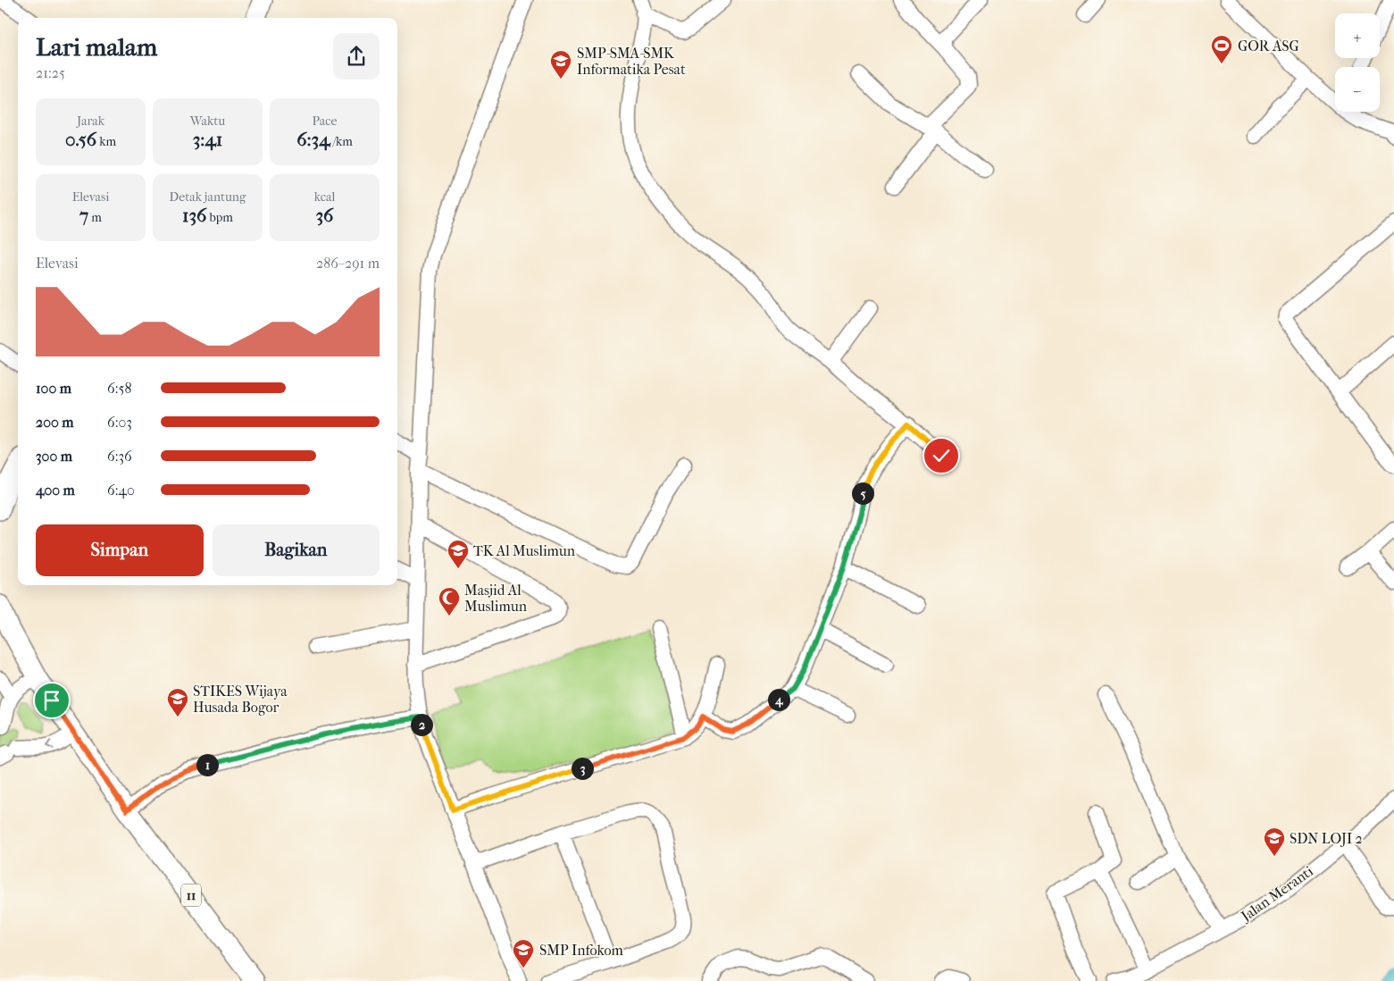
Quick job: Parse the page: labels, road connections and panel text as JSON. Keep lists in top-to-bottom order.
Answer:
{
  "streets": {
    "main road": ["11"],
    "street": ["Jalan Meranti"]
  },
  "places": {
    "sports": ["GOR ASG"],
    "school or university": [
      "SMP-SMA-SMK Informatika Pesat",
      "TK Al Muslimun",
      "STIKES Wijaya Husada Bogor",
      "SDN LOJI 2",
      "SMP Infokom"
    ],
    "mosque": ["Masjid Al Muslimun"]
  },
  "page": {
    "map_buttons": ["+", "−"],
    "heading": ["Lari malam", "21:25"],
    "stats": [
      ["Jarak", "0.56 km"],
      ["Waktu", "3:41"],
      ["Pace", "6:34 /km"],
      ["Elevasi", "7 m"],
      ["Detak jantung", "136 bpm"],
      ["kcal", "36"]
    ],
    "chart": ["Elevasi", "286–291 m"],
    "list": [
      {
        "name": "100 m",
        "note": "6:58"
      },
      {
        "name": "200 m",
        "note": "6:03"
      },
      {
        "name": "300 m",
        "note": "6:36"
      },
      {
        "name": "400 m",
        "note": "6:40"
      }
    ],
    "pins": [
      "5",
      "4",
      "2",
      "1",
      "3"
    ],
    "buttons": ["Simpan", "Bagikan"]
  }
}
